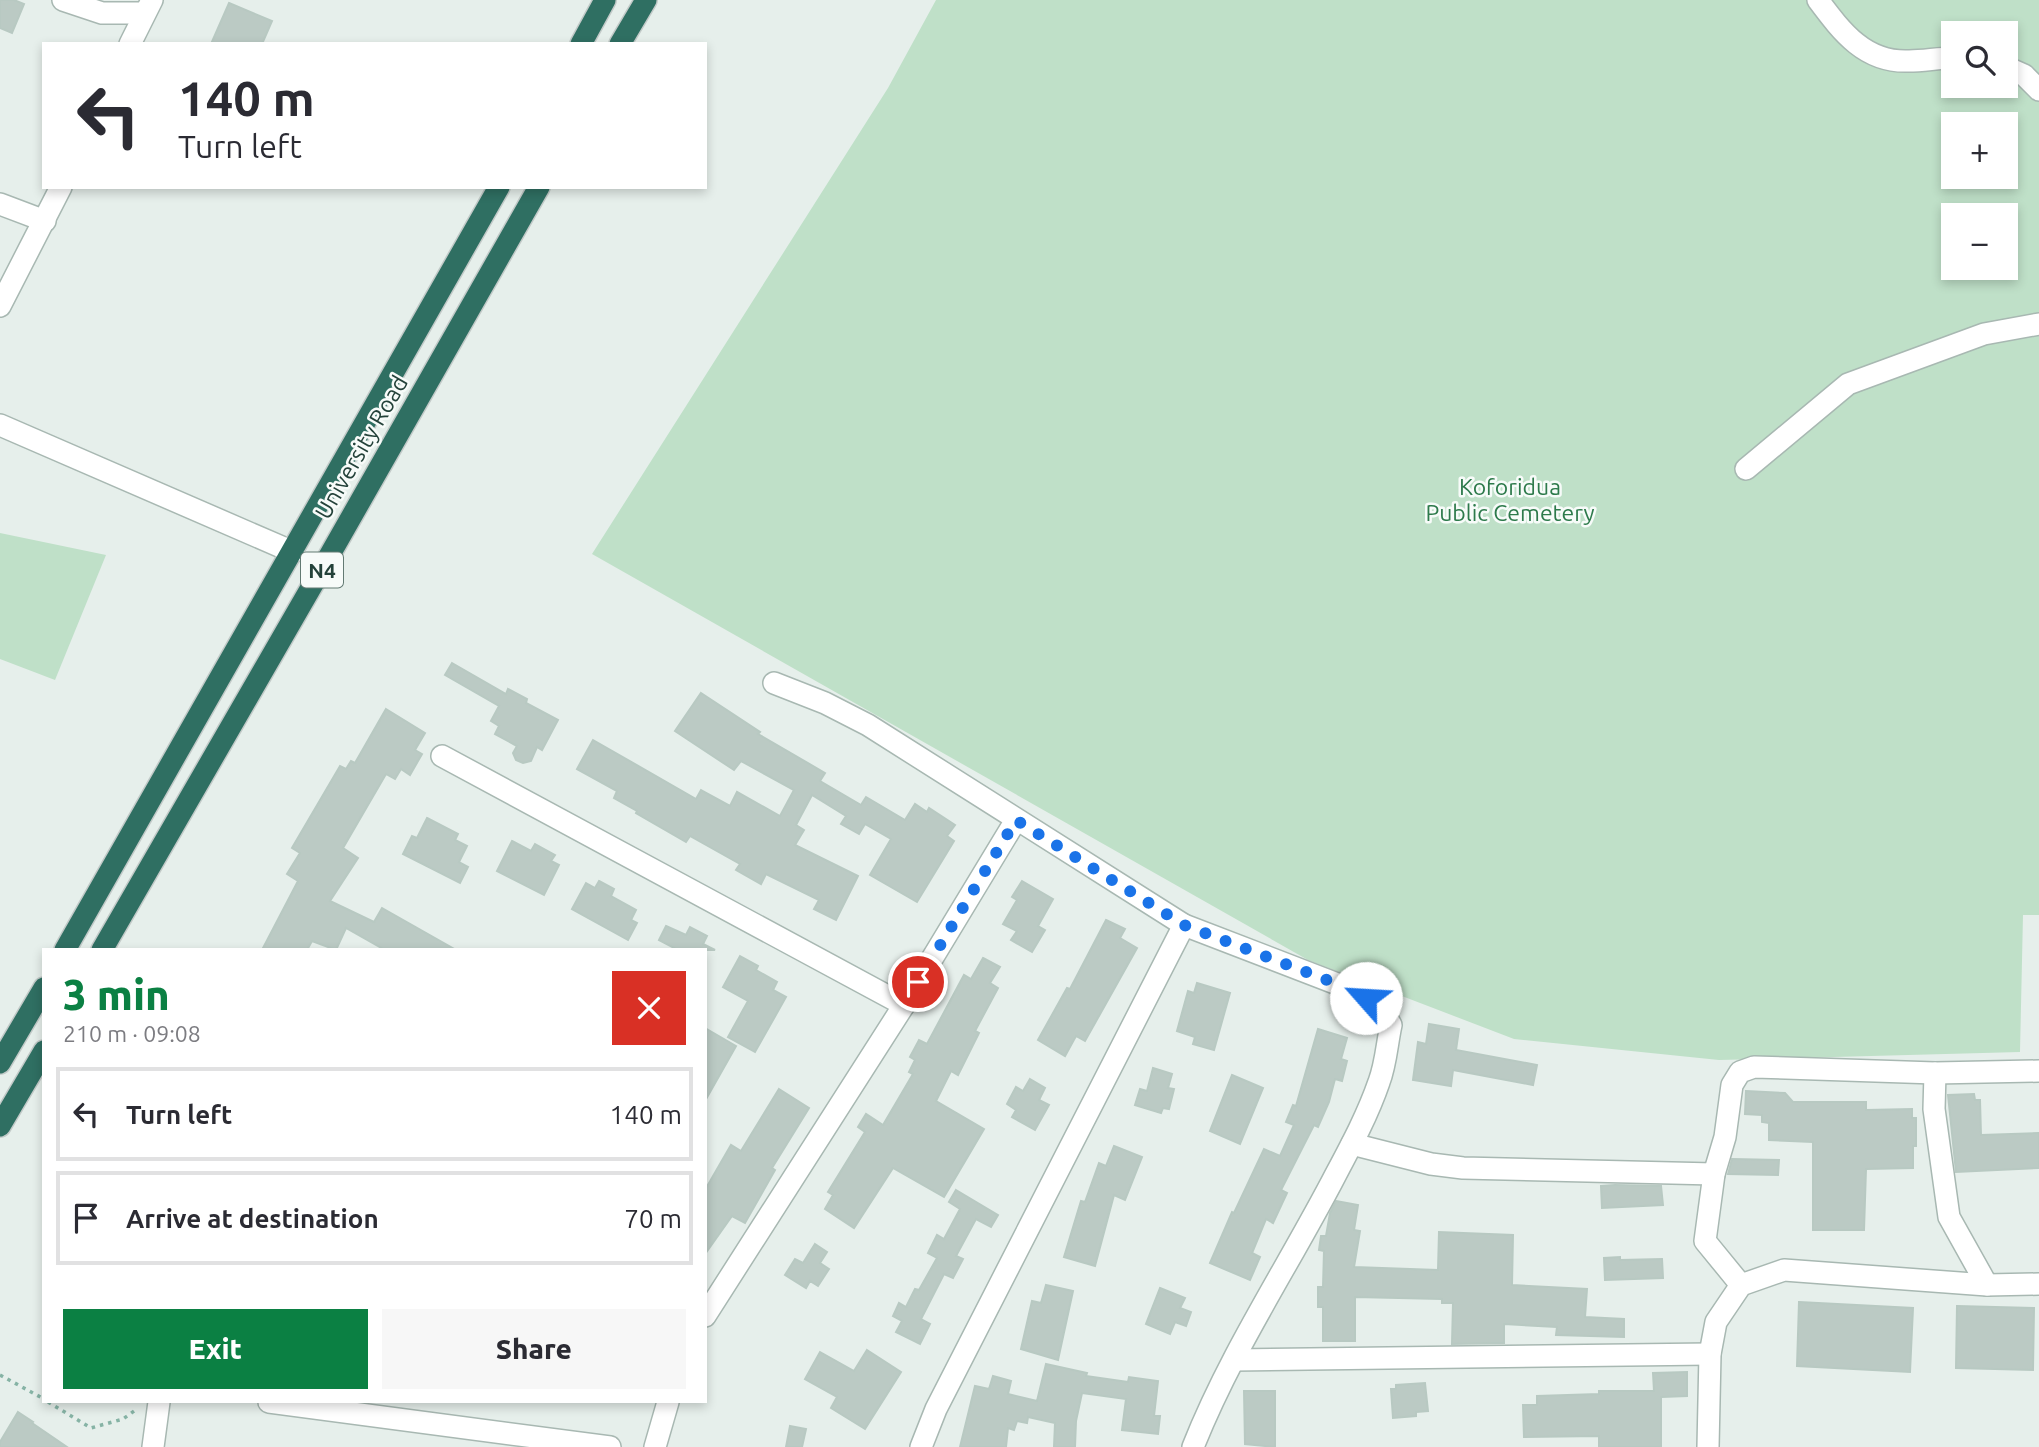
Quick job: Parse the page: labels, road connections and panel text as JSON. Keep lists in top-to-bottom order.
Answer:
{
  "streets": {
    "highway": ["University Road", "N4"]
  },
  "parks": ["Koforidua Public Cemetery"],
  "page": {
    "map_buttons": ["+", "−"],
    "turn": ["140 m", "Turn left"],
    "heading": ["3 min", "210 m · 09:08"],
    "list": [
      {
        "name": "Turn left",
        "value": "140 m"
      },
      {
        "name": "Arrive at destination",
        "value": "70 m"
      }
    ],
    "buttons": ["Exit", "Share"]
  }
}
